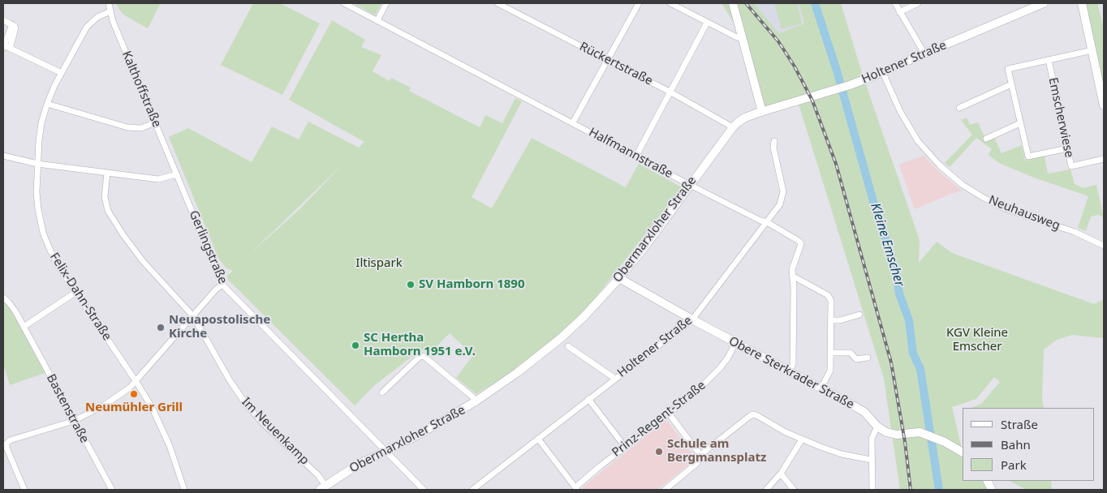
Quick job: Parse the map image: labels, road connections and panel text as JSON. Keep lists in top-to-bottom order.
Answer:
{
  "streets": {
    "street": [
      "Holtener Straße",
      "Rückertstraße",
      "Kalthoffstraße",
      "Emscherwiese",
      "Halfmannstraße",
      "Neuhausweg",
      "Obermarxloher Straße",
      "Gerlingstraße",
      "Felix-Dahn-Straße",
      "Obere Sterkrader Straße",
      "Bastenstraße",
      "Prinz-Regent-Straße",
      "Im Neuenkamp"
    ]
  },
  "crossings": [
    ["Holtener Straße", "Halfmannstraße"],
    ["Holtener Straße", "Neuhausweg"],
    ["Holtener Straße", "Obermarxloher Straße"],
    ["Holtener Straße", "Obere Sterkrader Straße"],
    ["Rückertstraße", "Obermarxloher Straße"],
    ["Kalthoffstraße", "Gerlingstraße"],
    ["Kalthoffstraße", "Felix-Dahn-Straße"],
    ["Halfmannstraße", "Obermarxloher Straße"],
    ["Halfmannstraße", "Obere Sterkrader Straße"],
    ["Obermarxloher Straße", "Gerlingstraße"],
    ["Obermarxloher Straße", "Obere Sterkrader Straße"],
    ["Obermarxloher Straße", "Im Neuenkamp"],
    ["Obere Sterkrader Straße", "Prinz-Regent-Straße"]
  ],
  "water": ["Kleine Emscher"],
  "parks": ["Iltispark", "KGV Kleine Emscher"],
  "places": [
    "SV Hamborn 1890",
    "Neuapostolische Kirche",
    "SC Hertha Hamborn 1951 e.V.",
    "Neumühler Grill",
    "Schule am Bergmannsplatz"
  ],
  "legend": ["Straße", "Bahn", "Park"]
}
